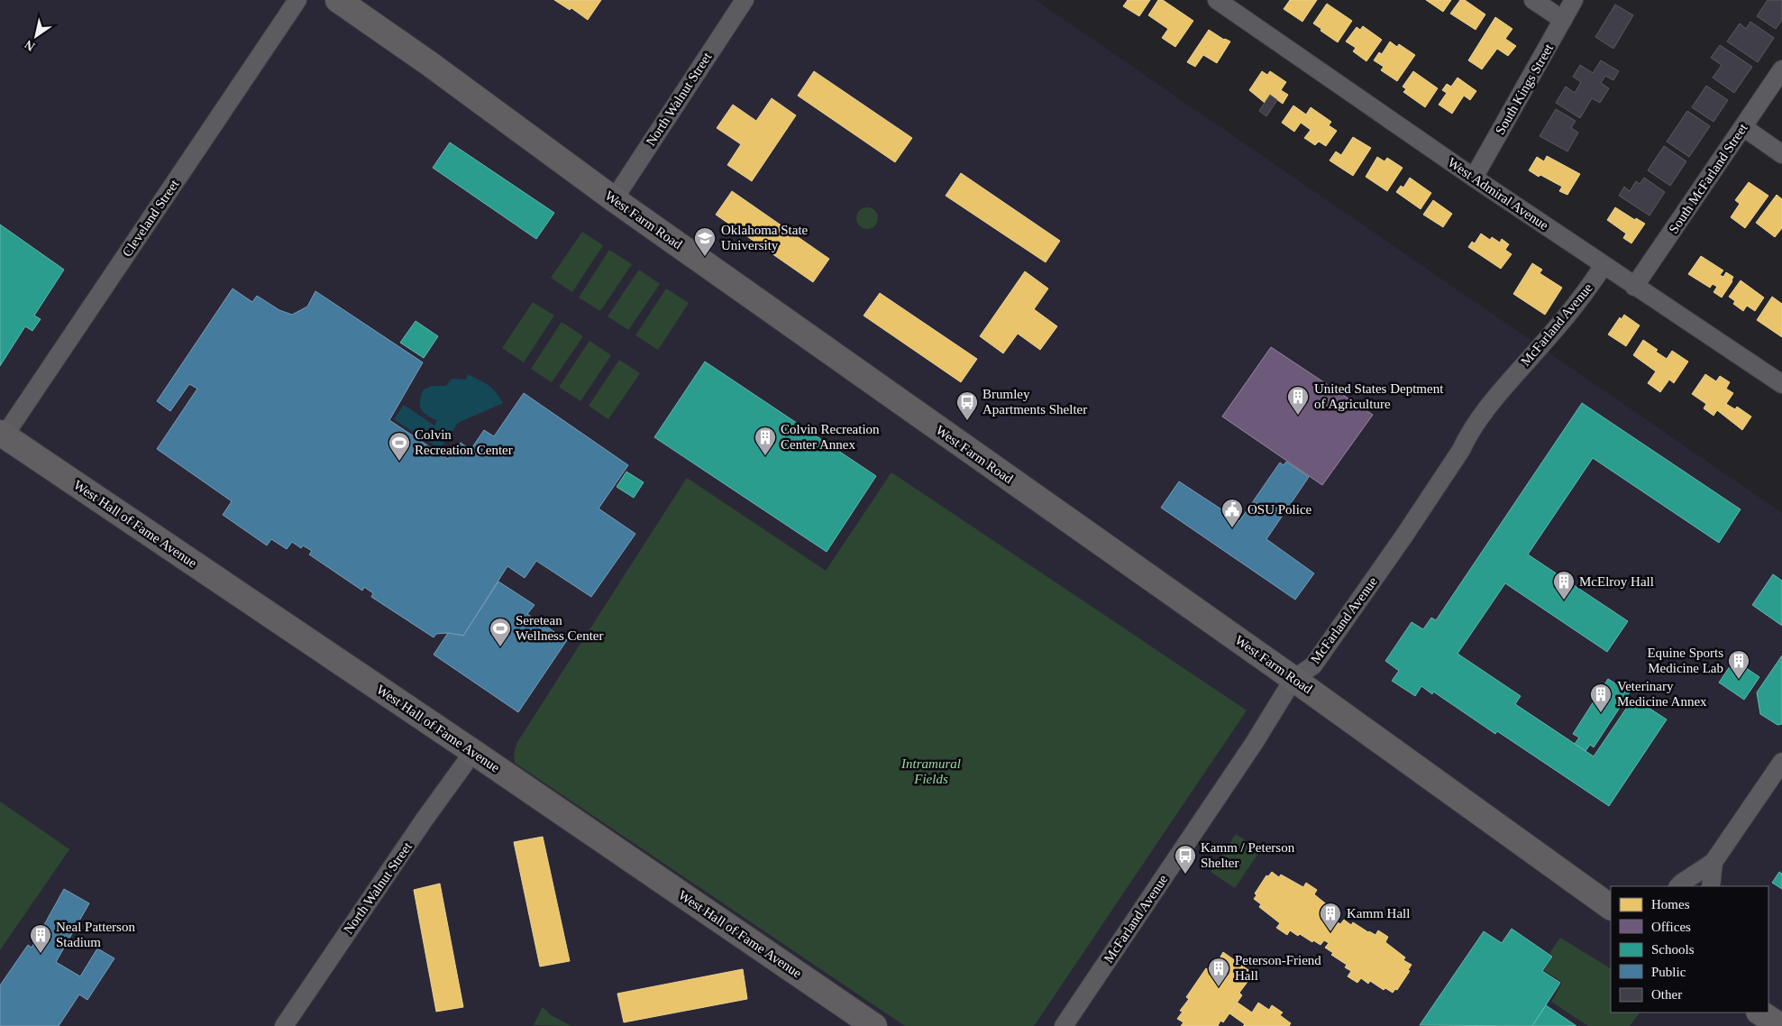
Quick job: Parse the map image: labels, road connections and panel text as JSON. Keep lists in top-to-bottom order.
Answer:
{
  "streets": {
    "street": [
      "South Kings Street",
      "North Walnut Street",
      "South McFarland Street",
      "West Admiral Avenue",
      "Cleveland Street",
      "West Farm Road",
      "McFarland Avenue",
      "West Hall of Fame Avenue"
    ]
  },
  "crossings": [
    ["South Kings Street", "West Admiral Avenue"],
    ["North Walnut Street", "West Farm Road"],
    ["North Walnut Street", "West Hall of Fame Avenue"],
    ["South McFarland Street", "West Admiral Avenue"],
    ["West Admiral Avenue", "McFarland Avenue"],
    ["Cleveland Street", "West Hall of Fame Avenue"],
    ["West Farm Road", "McFarland Avenue"]
  ],
  "parks": ["Intramural Fields"],
  "places": {
    "school or university": ["Oklahoma State University"],
    "building": [
      "United States Deptment of Agriculture",
      "Colvin Recreation Center Annex",
      "McElroy Hall",
      "Equine Sports Medicine Lab",
      "Veterinary Medicine Annex",
      "Kamm Hall",
      "Neal Patterson Stadium",
      "Peterson-Friend Hall"
    ],
    "bus stop": ["Brumley Apartments Shelter", "Kamm / Peterson Shelter"],
    "sports": ["Colvin Recreation Center", "Seretean Wellness Center"],
    "public building": ["OSU Police"]
  },
  "legend": [
    "Homes",
    "Offices",
    "Schools",
    "Public",
    "Other"
  ],
  "north": "bottom left"
}
